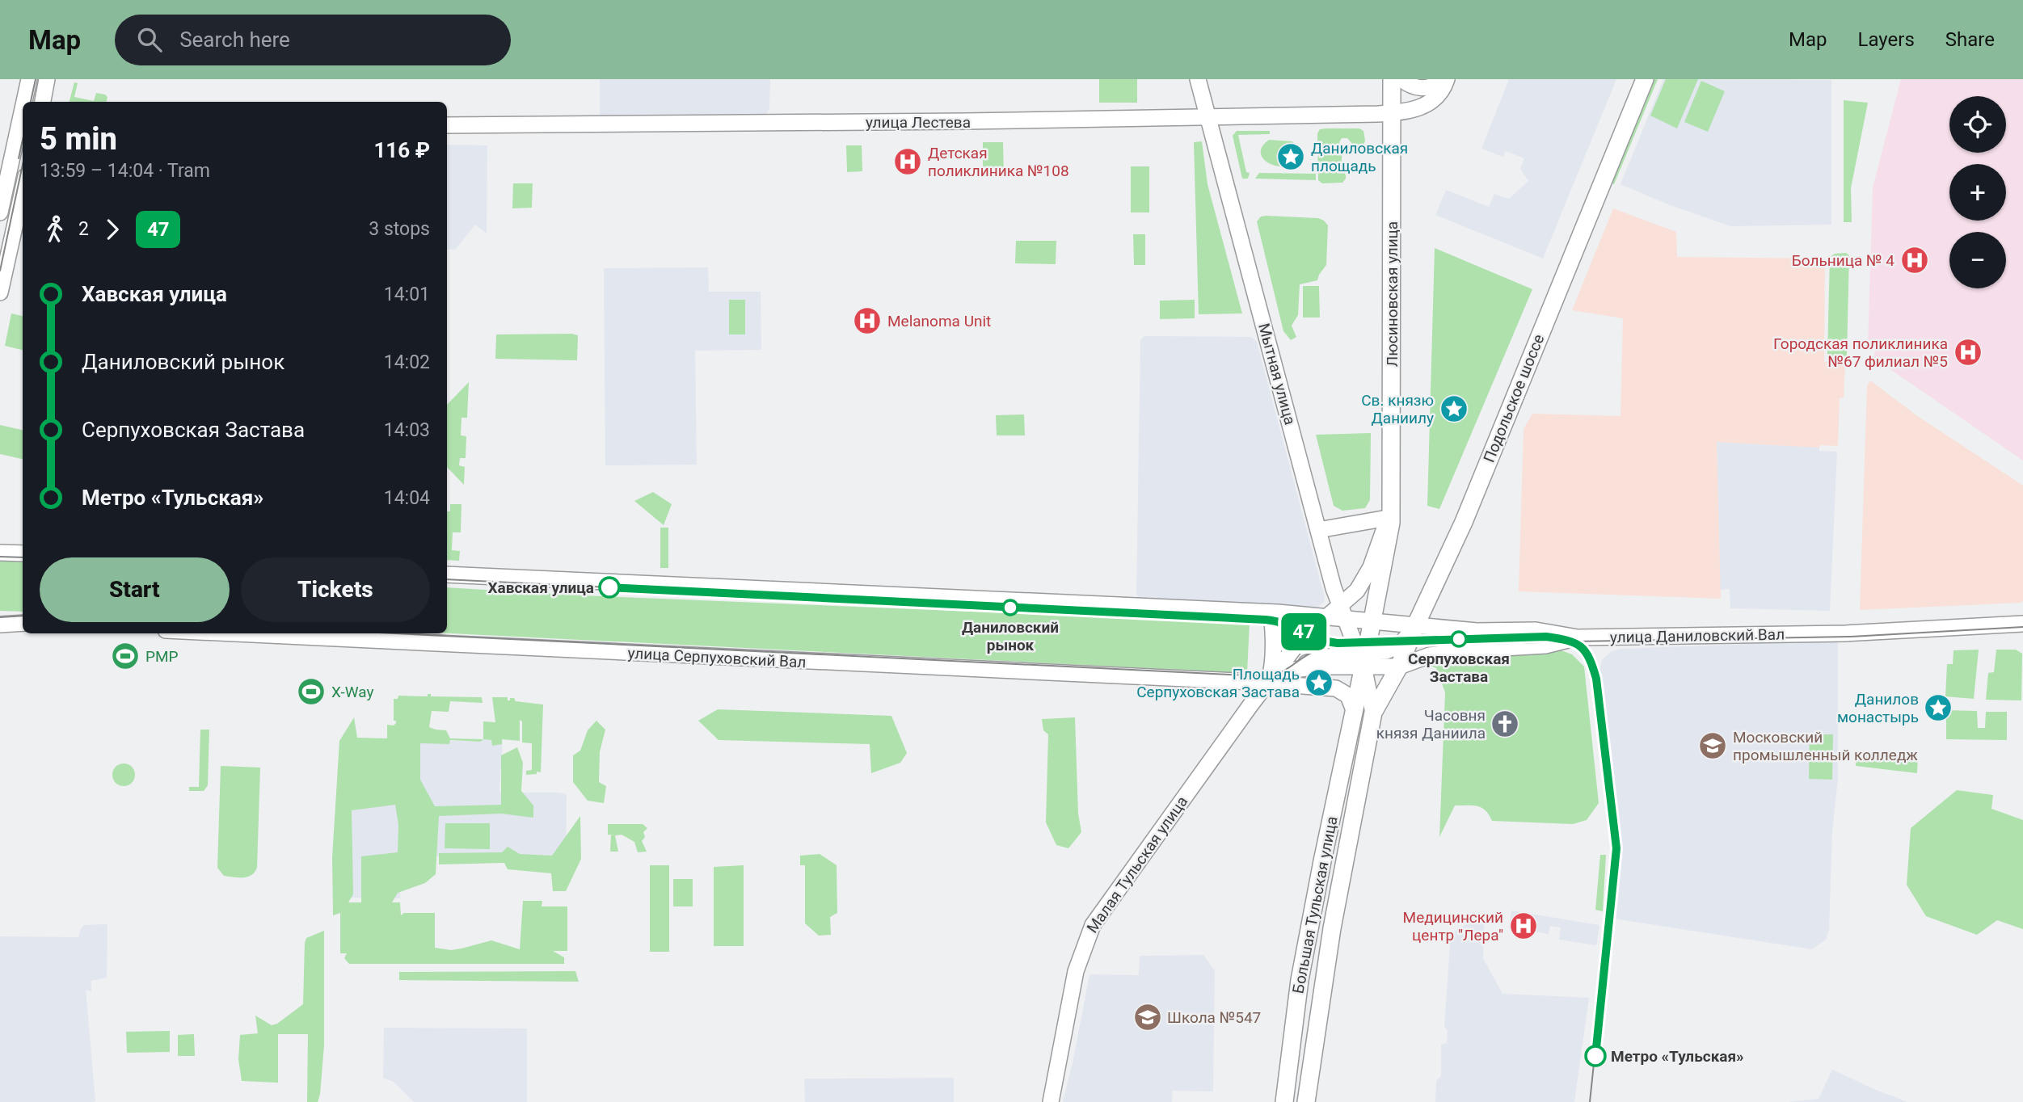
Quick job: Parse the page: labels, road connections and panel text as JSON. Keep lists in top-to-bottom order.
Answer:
{
  "streets": {
    "main road": [
      "улица Лестева",
      "Люсиновская улица",
      "Мытная улица",
      "Подольское шоссе",
      "улица Даниловский Вал",
      "улица Серпуховский Вал",
      "Малая Тульская улица",
      "Большая Тульская улица"
    ]
  },
  "crossings": [
    ["улица Лестева", "Люсиновская улица"],
    ["улица Лестева", "Мытная улица"],
    ["Подольское шоссе", "улица Даниловский Вал"],
    ["Подольское шоссе", "Большая Тульская улица"],
    ["улица Серпуховский Вал", "Малая Тульская улица"]
  ],
  "places": {
    "place": [
      "Даниловская площадь",
      "Св. князю Даниилу",
      "Площадь Серпуховская Застава",
      "Данилов монастырь"
    ],
    "hospital": [
      "Детская поликлиника №108",
      "Больница № 4",
      "Melanoma Unit",
      "Городская поликлиника №67 филиал №5",
      "Медицинский центр \"Лера\""
    ],
    "other": [
      "Хавская улица",
      "Даниловский рынок",
      "Серпуховская Застава",
      "Метро «Тульская»"
    ],
    "sports": ["PMP", "X-Way"],
    "church": ["Часовня князя Даниила"],
    "school or university": ["Московский промышленный колледж", "Школа №547"]
  },
  "lines": ["tram line 47"],
  "page": {
    "header": "Map",
    "search": "Search here",
    "nav": ["Map", "Layers", "Share"],
    "on_map": "47",
    "map_buttons": ["+", "−"],
    "heading": ["5 min", "13:59 – 14:04 · Tram", "116 ₽"],
    "legs": ["2", "47", "3 stops"],
    "list": [
      {
        "name": "Хавская улица",
        "value": "14:01"
      },
      {
        "name": "Даниловский рынок",
        "value": "14:02"
      },
      {
        "name": "Серпуховская Застава",
        "value": "14:03"
      },
      {
        "name": "Метро «Тульская»",
        "value": "14:04"
      }
    ],
    "buttons": ["Start", "Tickets"]
  }
}
